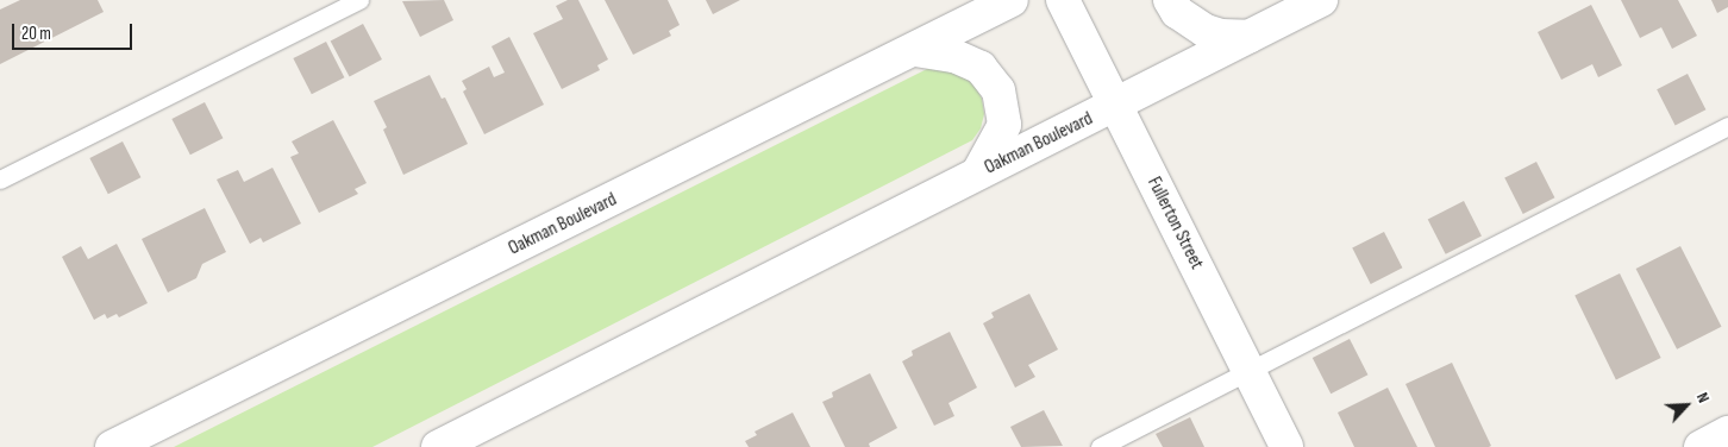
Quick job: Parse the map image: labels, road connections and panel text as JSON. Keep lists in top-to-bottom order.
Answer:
{
  "streets": {
    "street": ["Oakman Boulevard", "Fullerton Street"]
  },
  "crossings": [
    ["Oakman Boulevard", "Fullerton Street"]
  ],
  "scale_bar": "20 m",
  "north": "top right"
}
